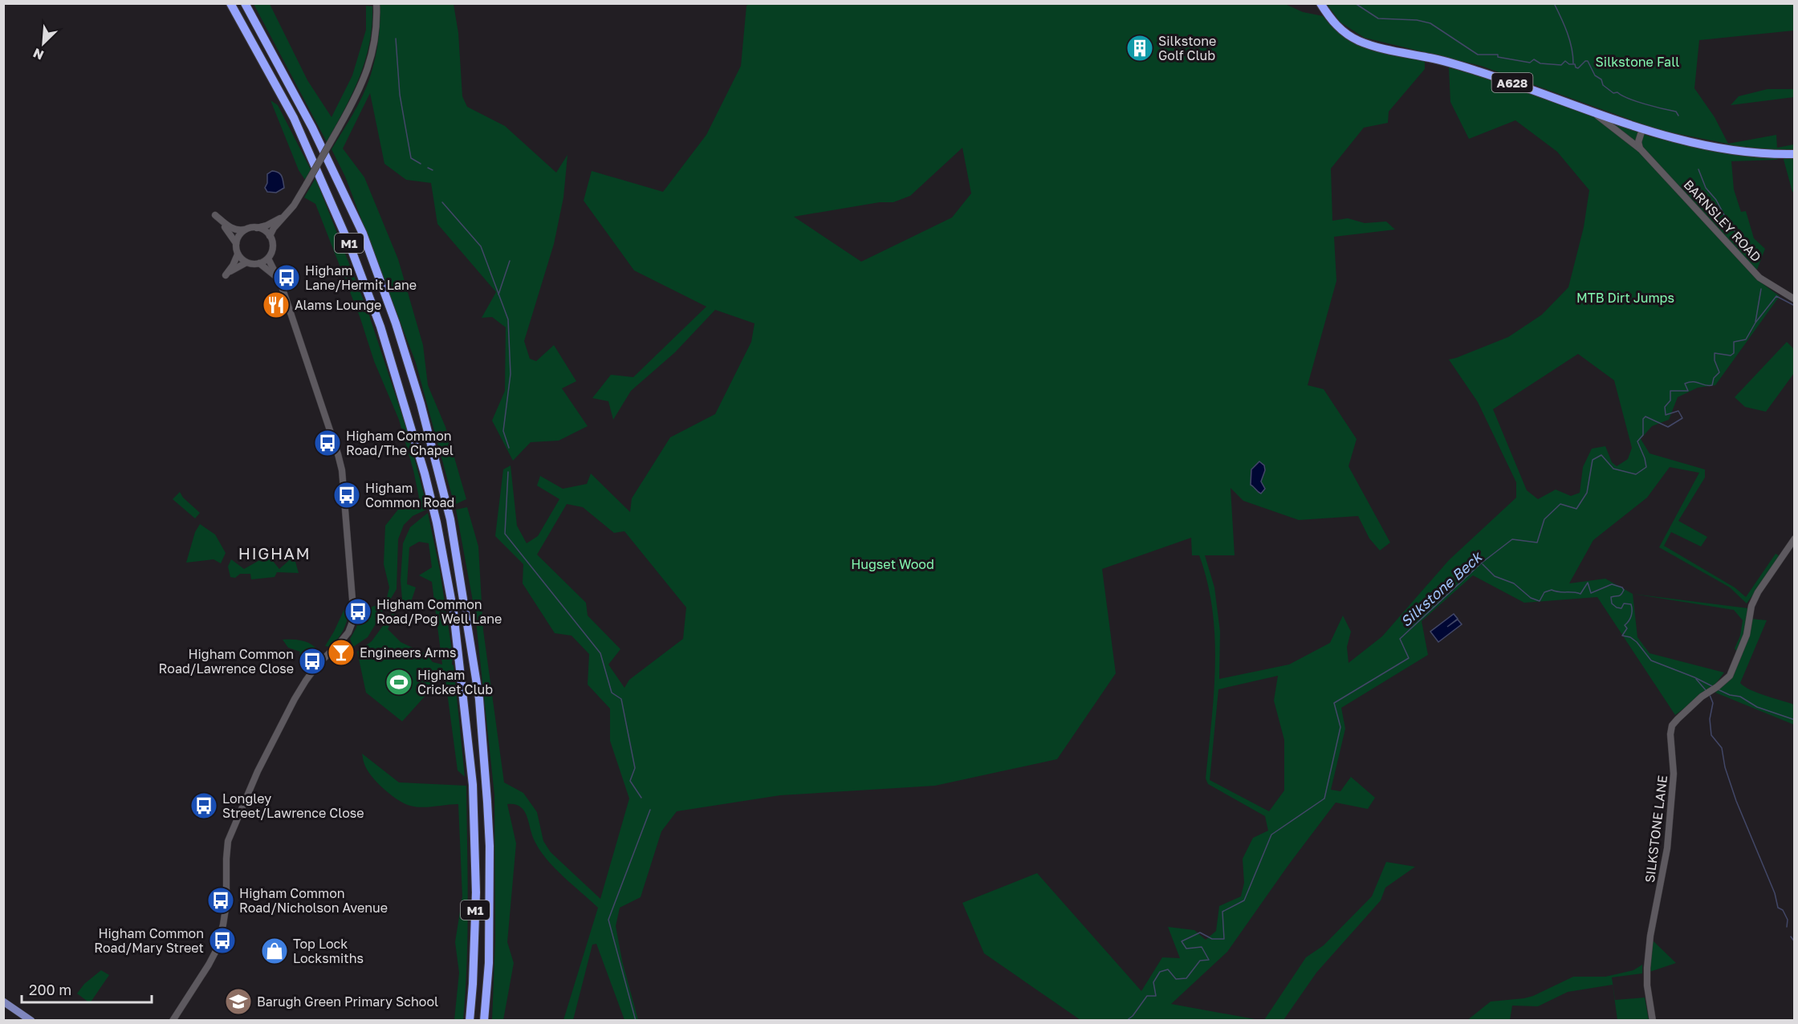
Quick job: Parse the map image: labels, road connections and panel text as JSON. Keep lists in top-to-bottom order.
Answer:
{
  "streets": {
    "highway": ["A628", "BARNSLEY ROAD", "M1"],
    "street": ["SILKSTONE LANE"]
  },
  "crossings": [
    ["A628", "BARNSLEY ROAD"]
  ],
  "districts": ["HIGHAM"],
  "water": ["Silkstone Beck"],
  "parks": ["Silkstone Fall", "MTB Dirt Jumps", "Hugset Wood"],
  "places": {
    "building": ["Silkstone Golf Club"],
    "bus stop": [
      "Higham Lane/Hermit Lane",
      "Higham Common Road/The Chapel",
      "Higham Common Road",
      "Higham Common Road/Pog Well Lane",
      "Higham Common Road/Lawrence Close",
      "Longley Street/Lawrence Close",
      "Higham Common Road/Nicholson Avenue",
      "Higham Common Road/Mary Street"
    ],
    "restaurant": ["Alams Lounge"],
    "bar": ["Engineers Arms"],
    "sports": ["Higham Cricket Club"],
    "shop": ["Top Lock Locksmiths"],
    "school or university": ["Barugh Green Primary School"]
  },
  "scale_bar": "200 m",
  "north": "bottom left"
}
